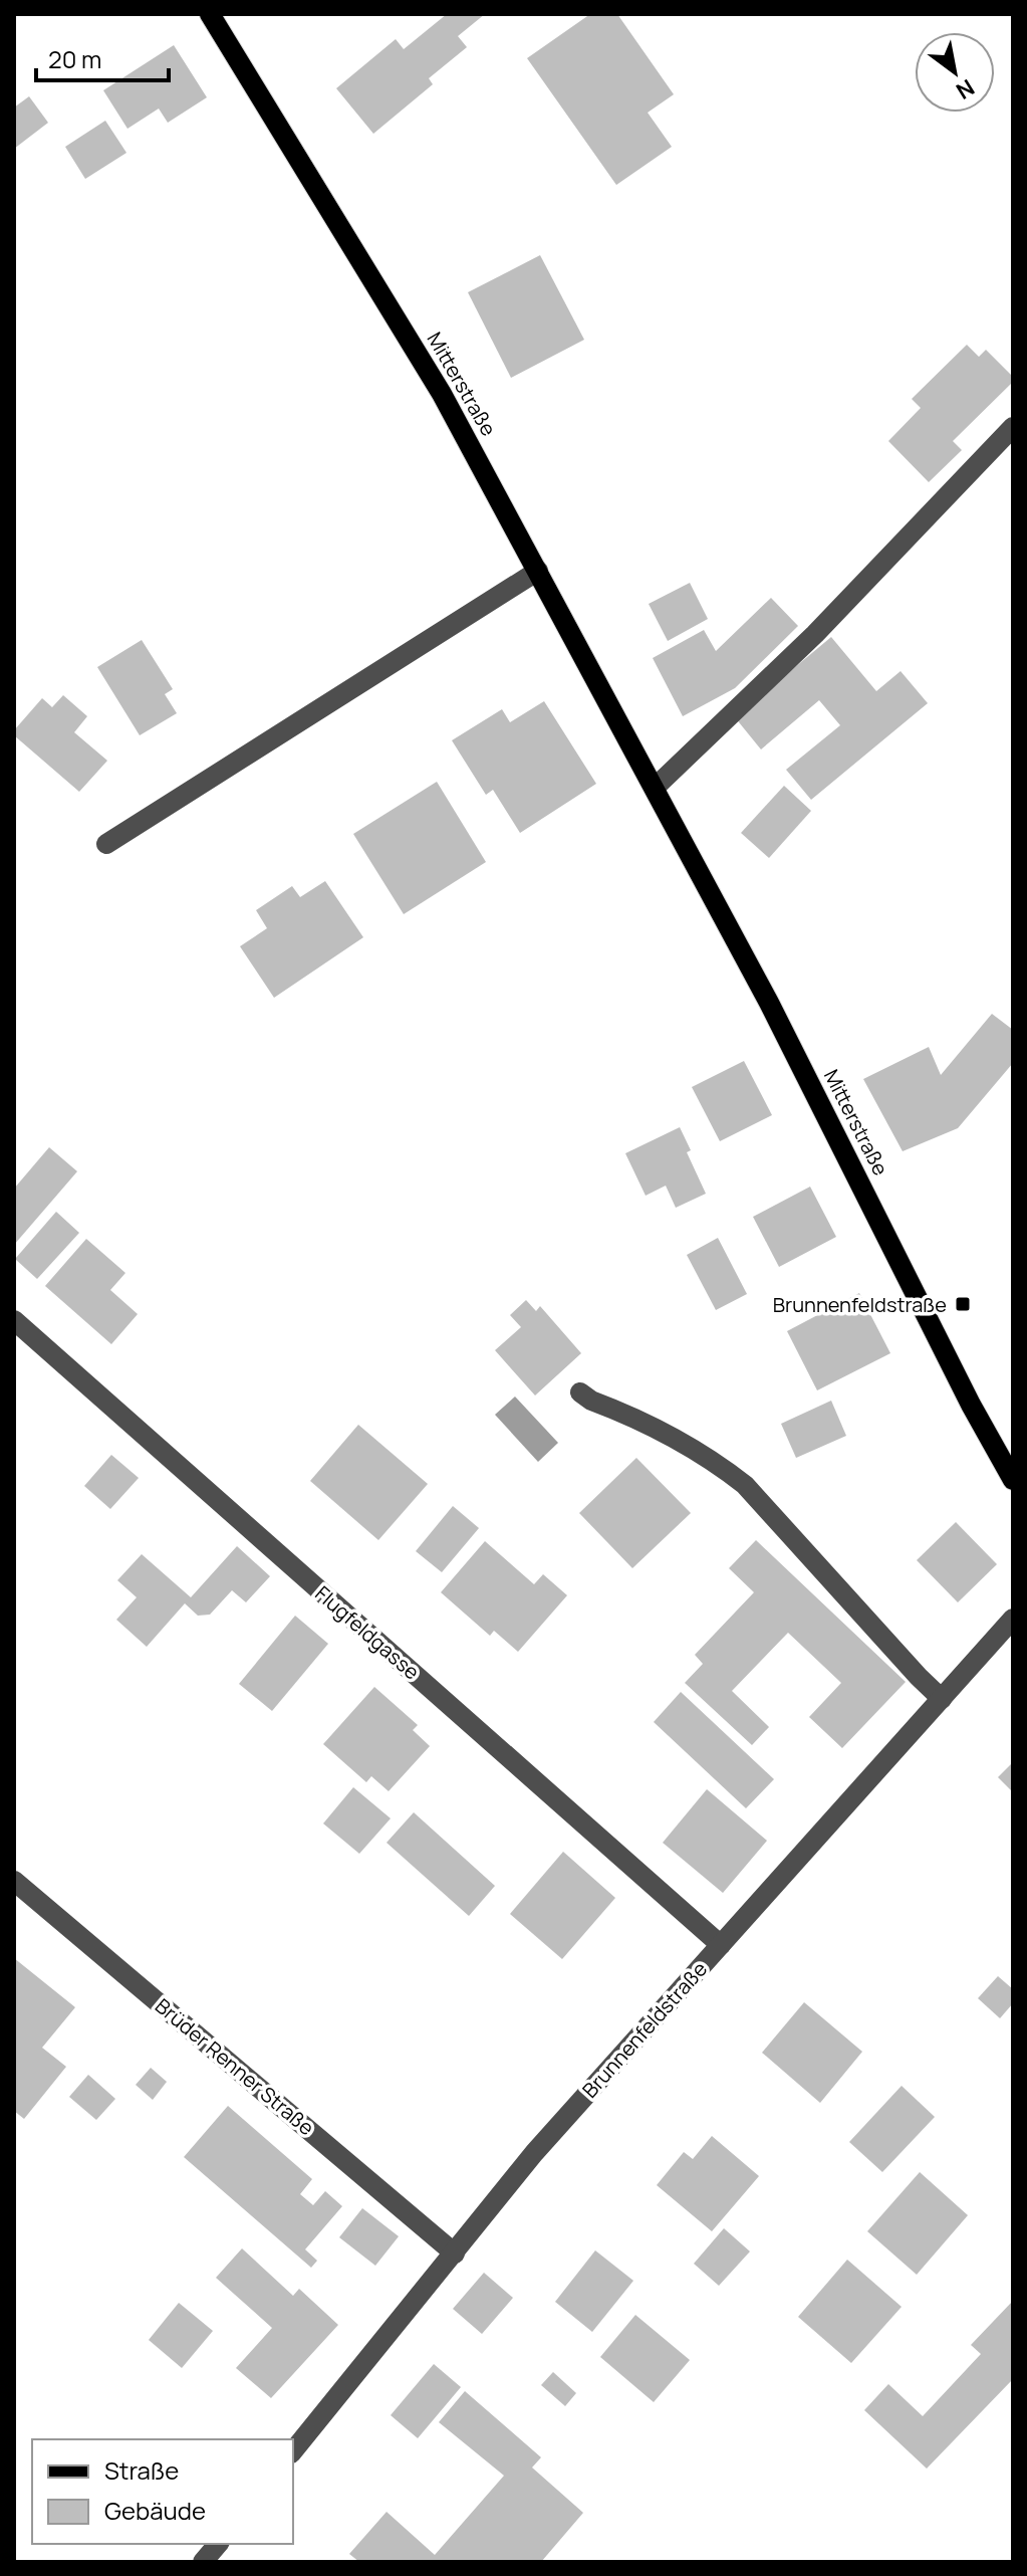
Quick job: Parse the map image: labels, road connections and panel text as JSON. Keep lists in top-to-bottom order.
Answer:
{
  "streets": {
    "main road": ["Mitterstraße"],
    "street": ["Flugfeldgasse", "Brunnenfeldstraße", "Brüder Renner Straße"]
  },
  "crossings": [
    ["Flugfeldgasse", "Brunnenfeldstraße"],
    ["Brunnenfeldstraße", "Brüder Renner Straße"]
  ],
  "places": {
    "transit": ["Brunnenfeldstraße"]
  },
  "legend": ["Straße", "Gebäude"],
  "scale_bar": "20 m",
  "north": "bottom right"
}
